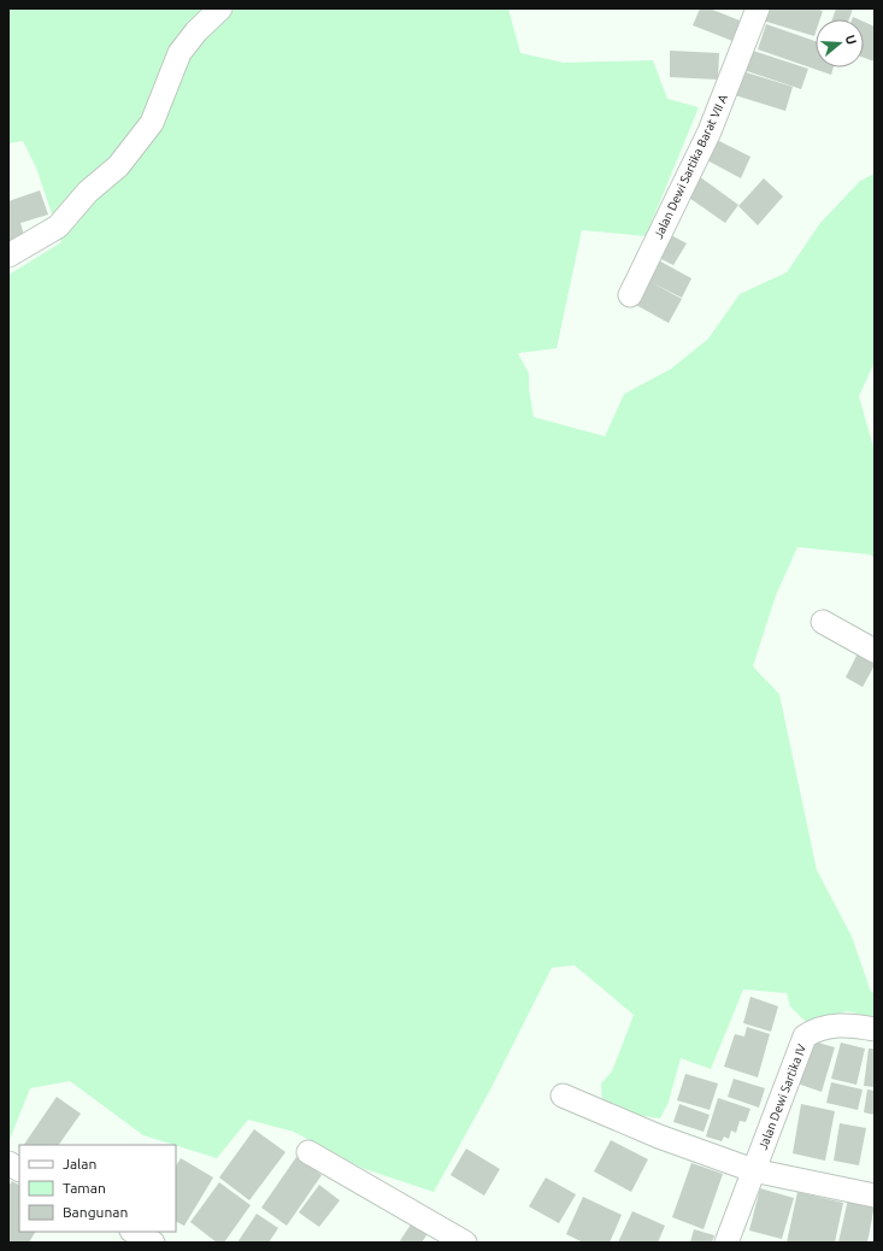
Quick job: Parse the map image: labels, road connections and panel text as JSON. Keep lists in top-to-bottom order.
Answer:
{
  "streets": {
    "street": ["Jalan Dewi Sartika Barat VII A", "Jalan Dewi Sartika IV"]
  },
  "legend": ["Jalan", "Taman", "Bangunan"],
  "north": "right"
}
